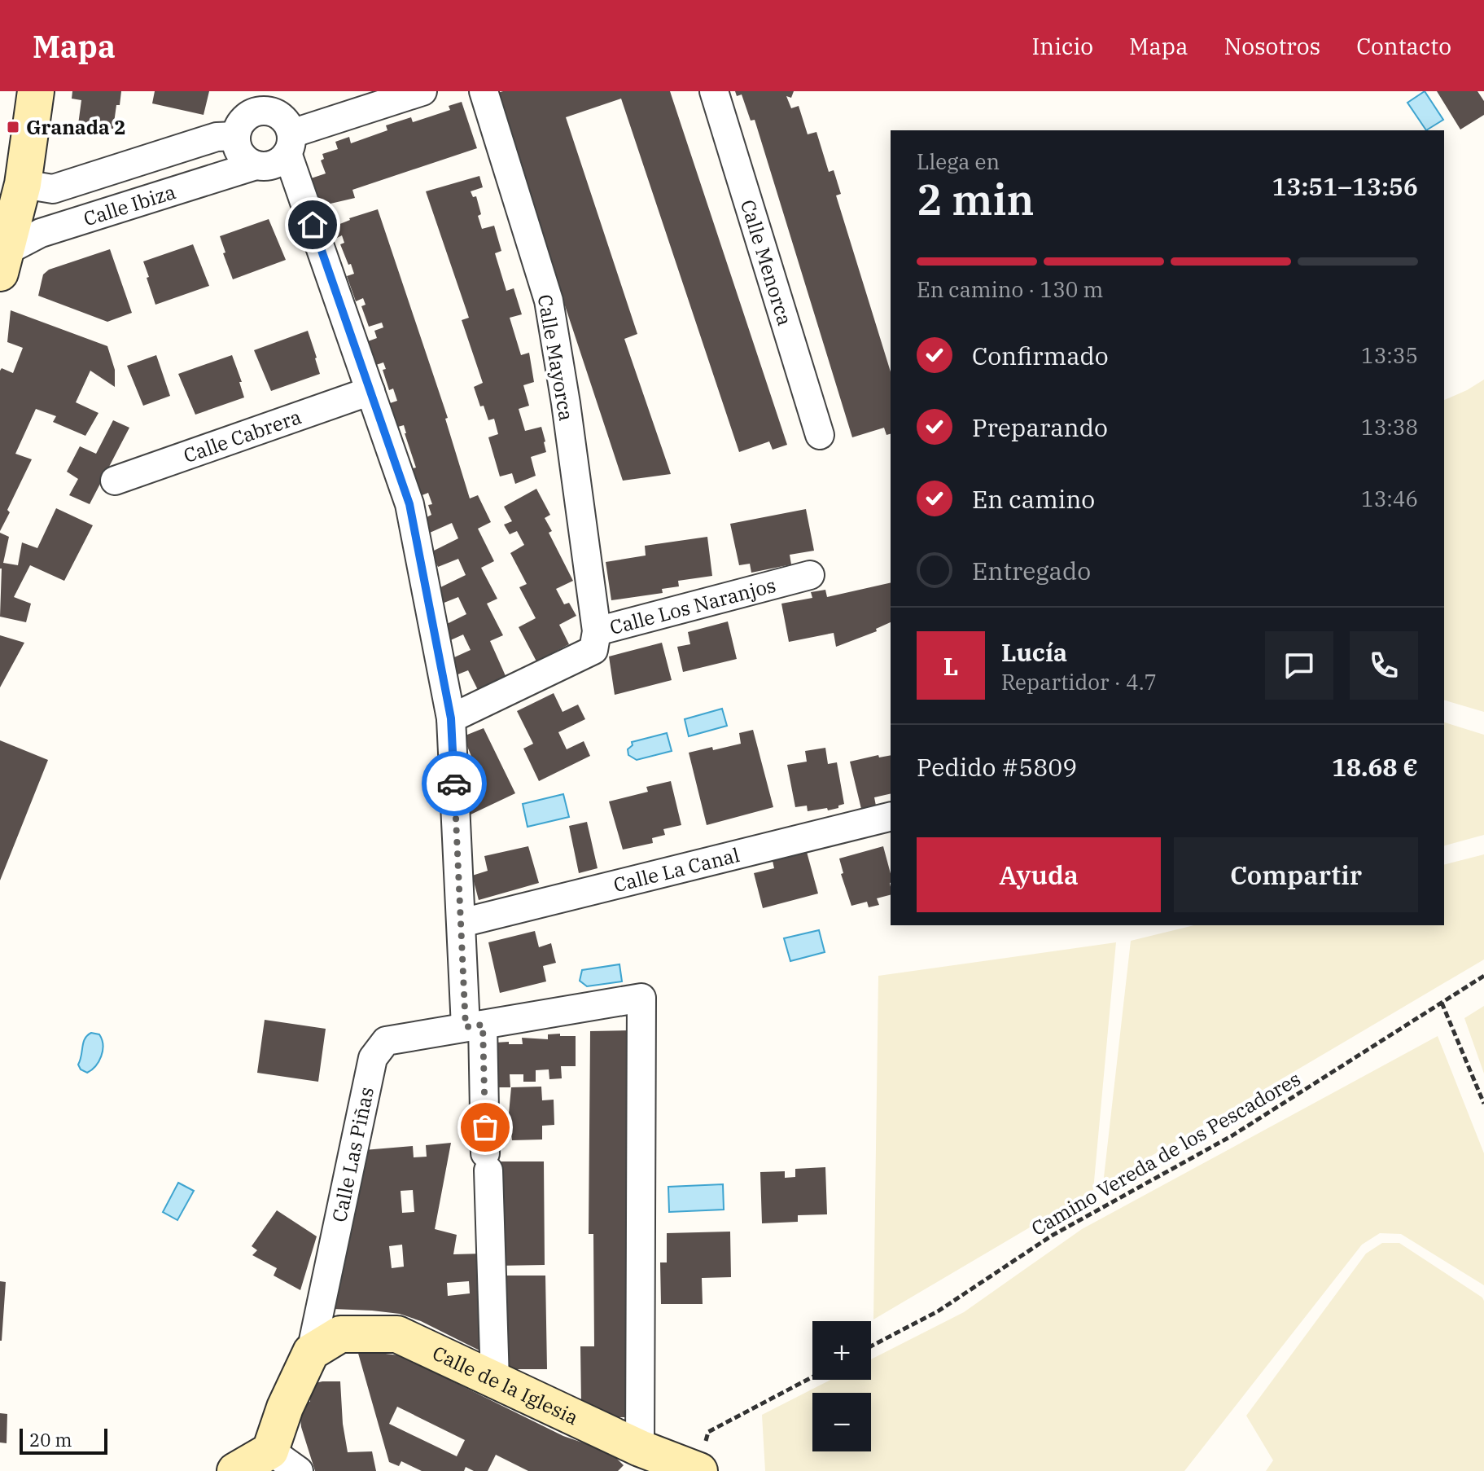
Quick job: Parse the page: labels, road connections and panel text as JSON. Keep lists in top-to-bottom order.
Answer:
{
  "streets": {
    "street": [
      "Calle Ibiza",
      "Calle Menorca",
      "Calle Mayorca",
      "Calle Cabrera",
      "Calle Los Naranjos",
      "Calle La Canal",
      "Calle Las Piñas",
      "Calle de la Iglesia"
    ],
    "path": ["Camino Vereda de los Pescadores"]
  },
  "crossings": [
    ["Calle Mayorca", "Calle Los Naranjos"],
    ["Calle Las Piñas", "Calle de la Iglesia"]
  ],
  "places": {
    "transit": ["Granada 2"]
  },
  "scale_bar": "20 m",
  "page": {
    "header": "Mapa",
    "nav": [
      "Inicio",
      "Mapa",
      "Nosotros",
      "Contacto"
    ],
    "heading": ["2 min", "Llega en", "13:51–13:56"],
    "panel": [
      "Lucía",
      "Repartidor · 4.7",
      "Pedido #5809",
      "18.68 €"
    ],
    "bar": "En camino · 130 m",
    "list": [
      ["Confirmado", "13:35"],
      ["Preparando", "13:38"],
      ["En camino", "13:46"],
      "Entregado"
    ],
    "round": "L",
    "buttons": ["Ayuda", "Compartir"],
    "map_buttons": ["+", "−"],
    "scale": "20 m"
  }
}
